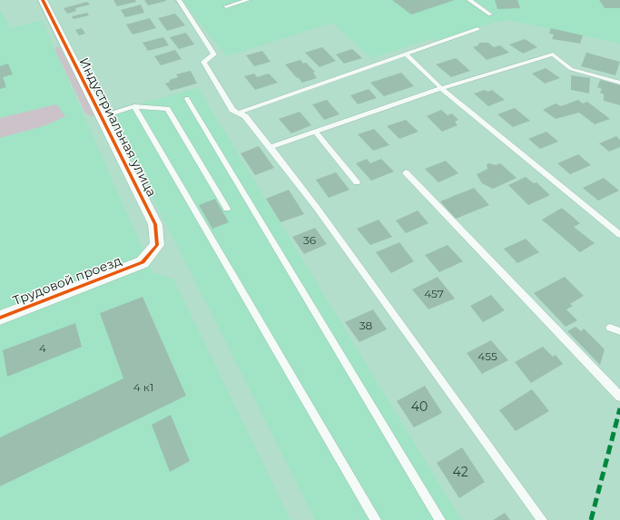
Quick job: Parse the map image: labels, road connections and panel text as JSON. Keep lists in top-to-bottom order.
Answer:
{
  "streets": {
    "street": ["Индустриальная улица", "Трудовой проезд"]
  },
  "crossings": [
    ["Индустриальная улица", "Трудовой проезд"]
  ],
  "house_numbers": [
    "36",
    "457",
    "38",
    "4",
    "455",
    "4 к1",
    "40",
    "42"
  ]
}
